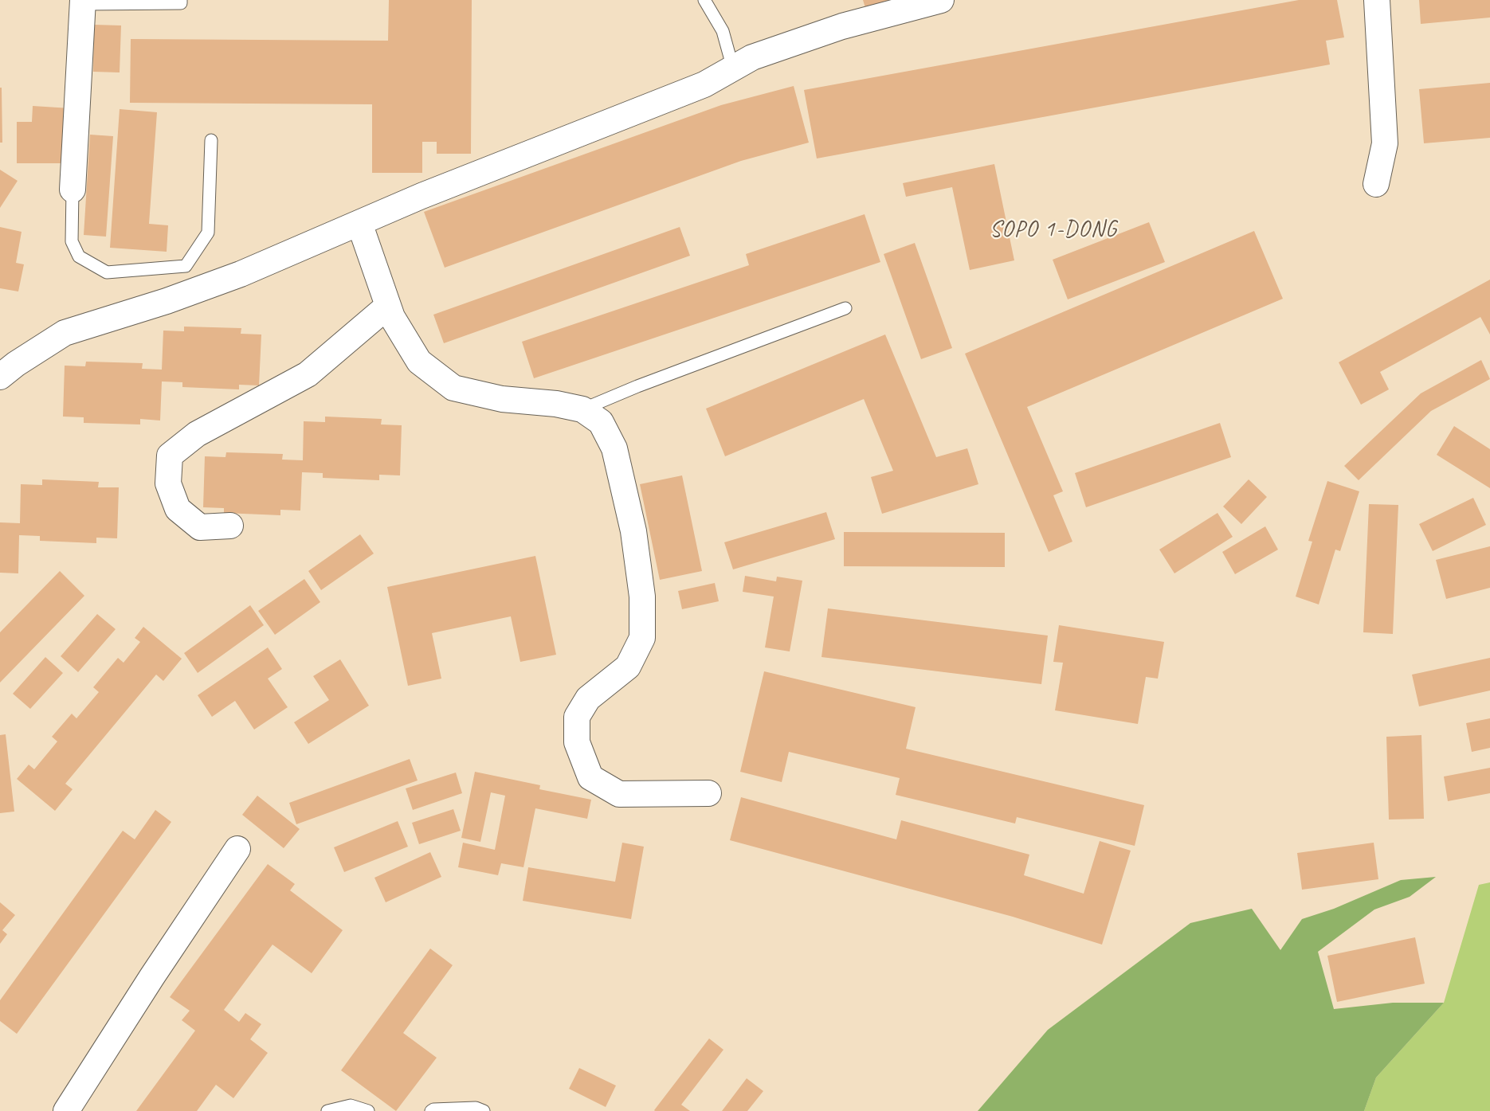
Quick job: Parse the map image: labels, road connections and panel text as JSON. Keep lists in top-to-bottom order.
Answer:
{
  "districts": ["SOPO 1-DONG"]
}
